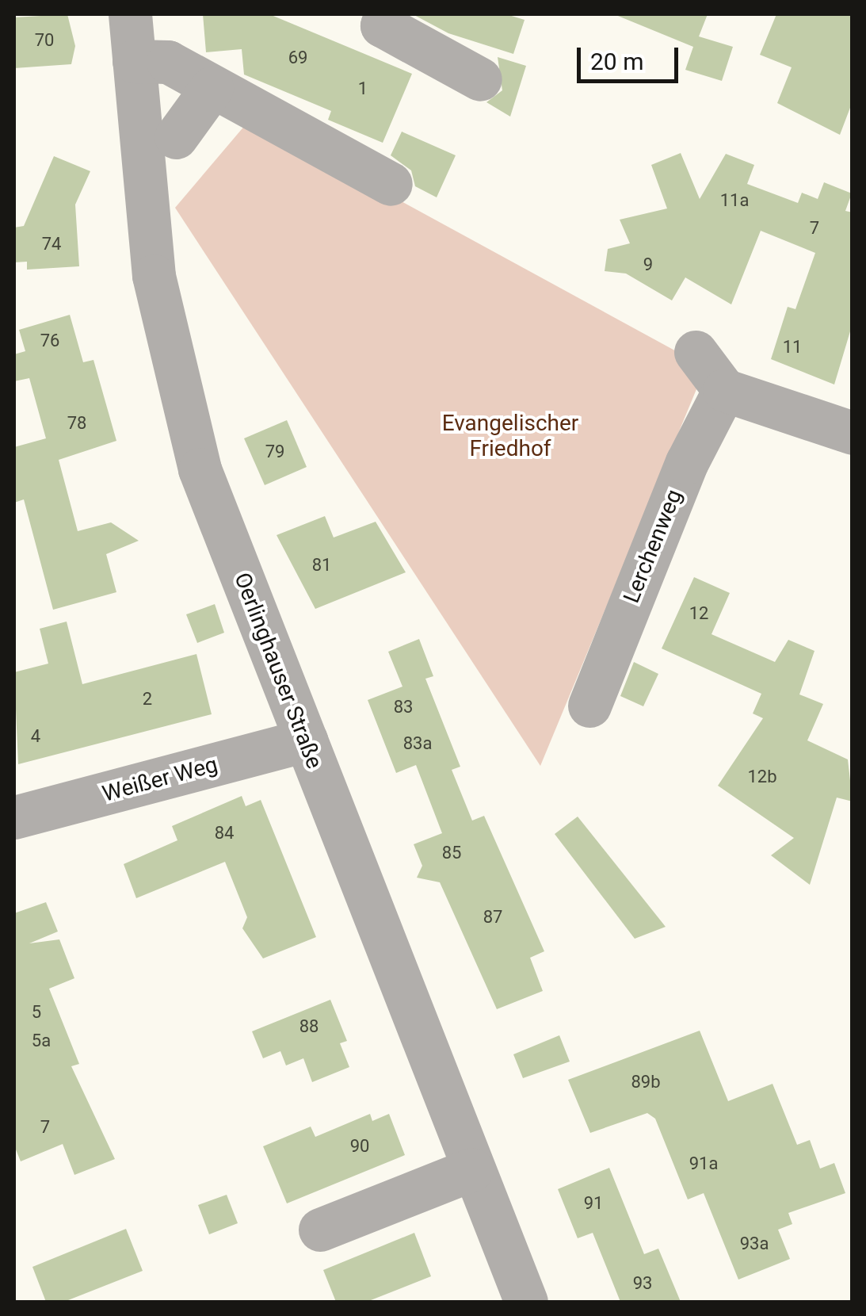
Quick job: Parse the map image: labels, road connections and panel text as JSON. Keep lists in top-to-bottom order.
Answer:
{
  "streets": {
    "street": ["Lerchenweg", "Oerlinghauser Straße", "Weißer Weg"]
  },
  "crossings": [
    ["Oerlinghauser Straße", "Weißer Weg"]
  ],
  "parks": ["Evangelischer Friedhof"],
  "house_numbers": [
    "70",
    "69",
    "1",
    "11a",
    "7",
    "74",
    "9",
    "76",
    "11",
    "78",
    "79",
    "81",
    "12",
    "2",
    "83",
    "4",
    "83a",
    "12b",
    "84",
    "85",
    "87",
    "5",
    "88",
    "5a",
    "89b",
    "7",
    "90",
    "91a",
    "91",
    "93a",
    "93"
  ],
  "scale_bar": "20 m"
}
